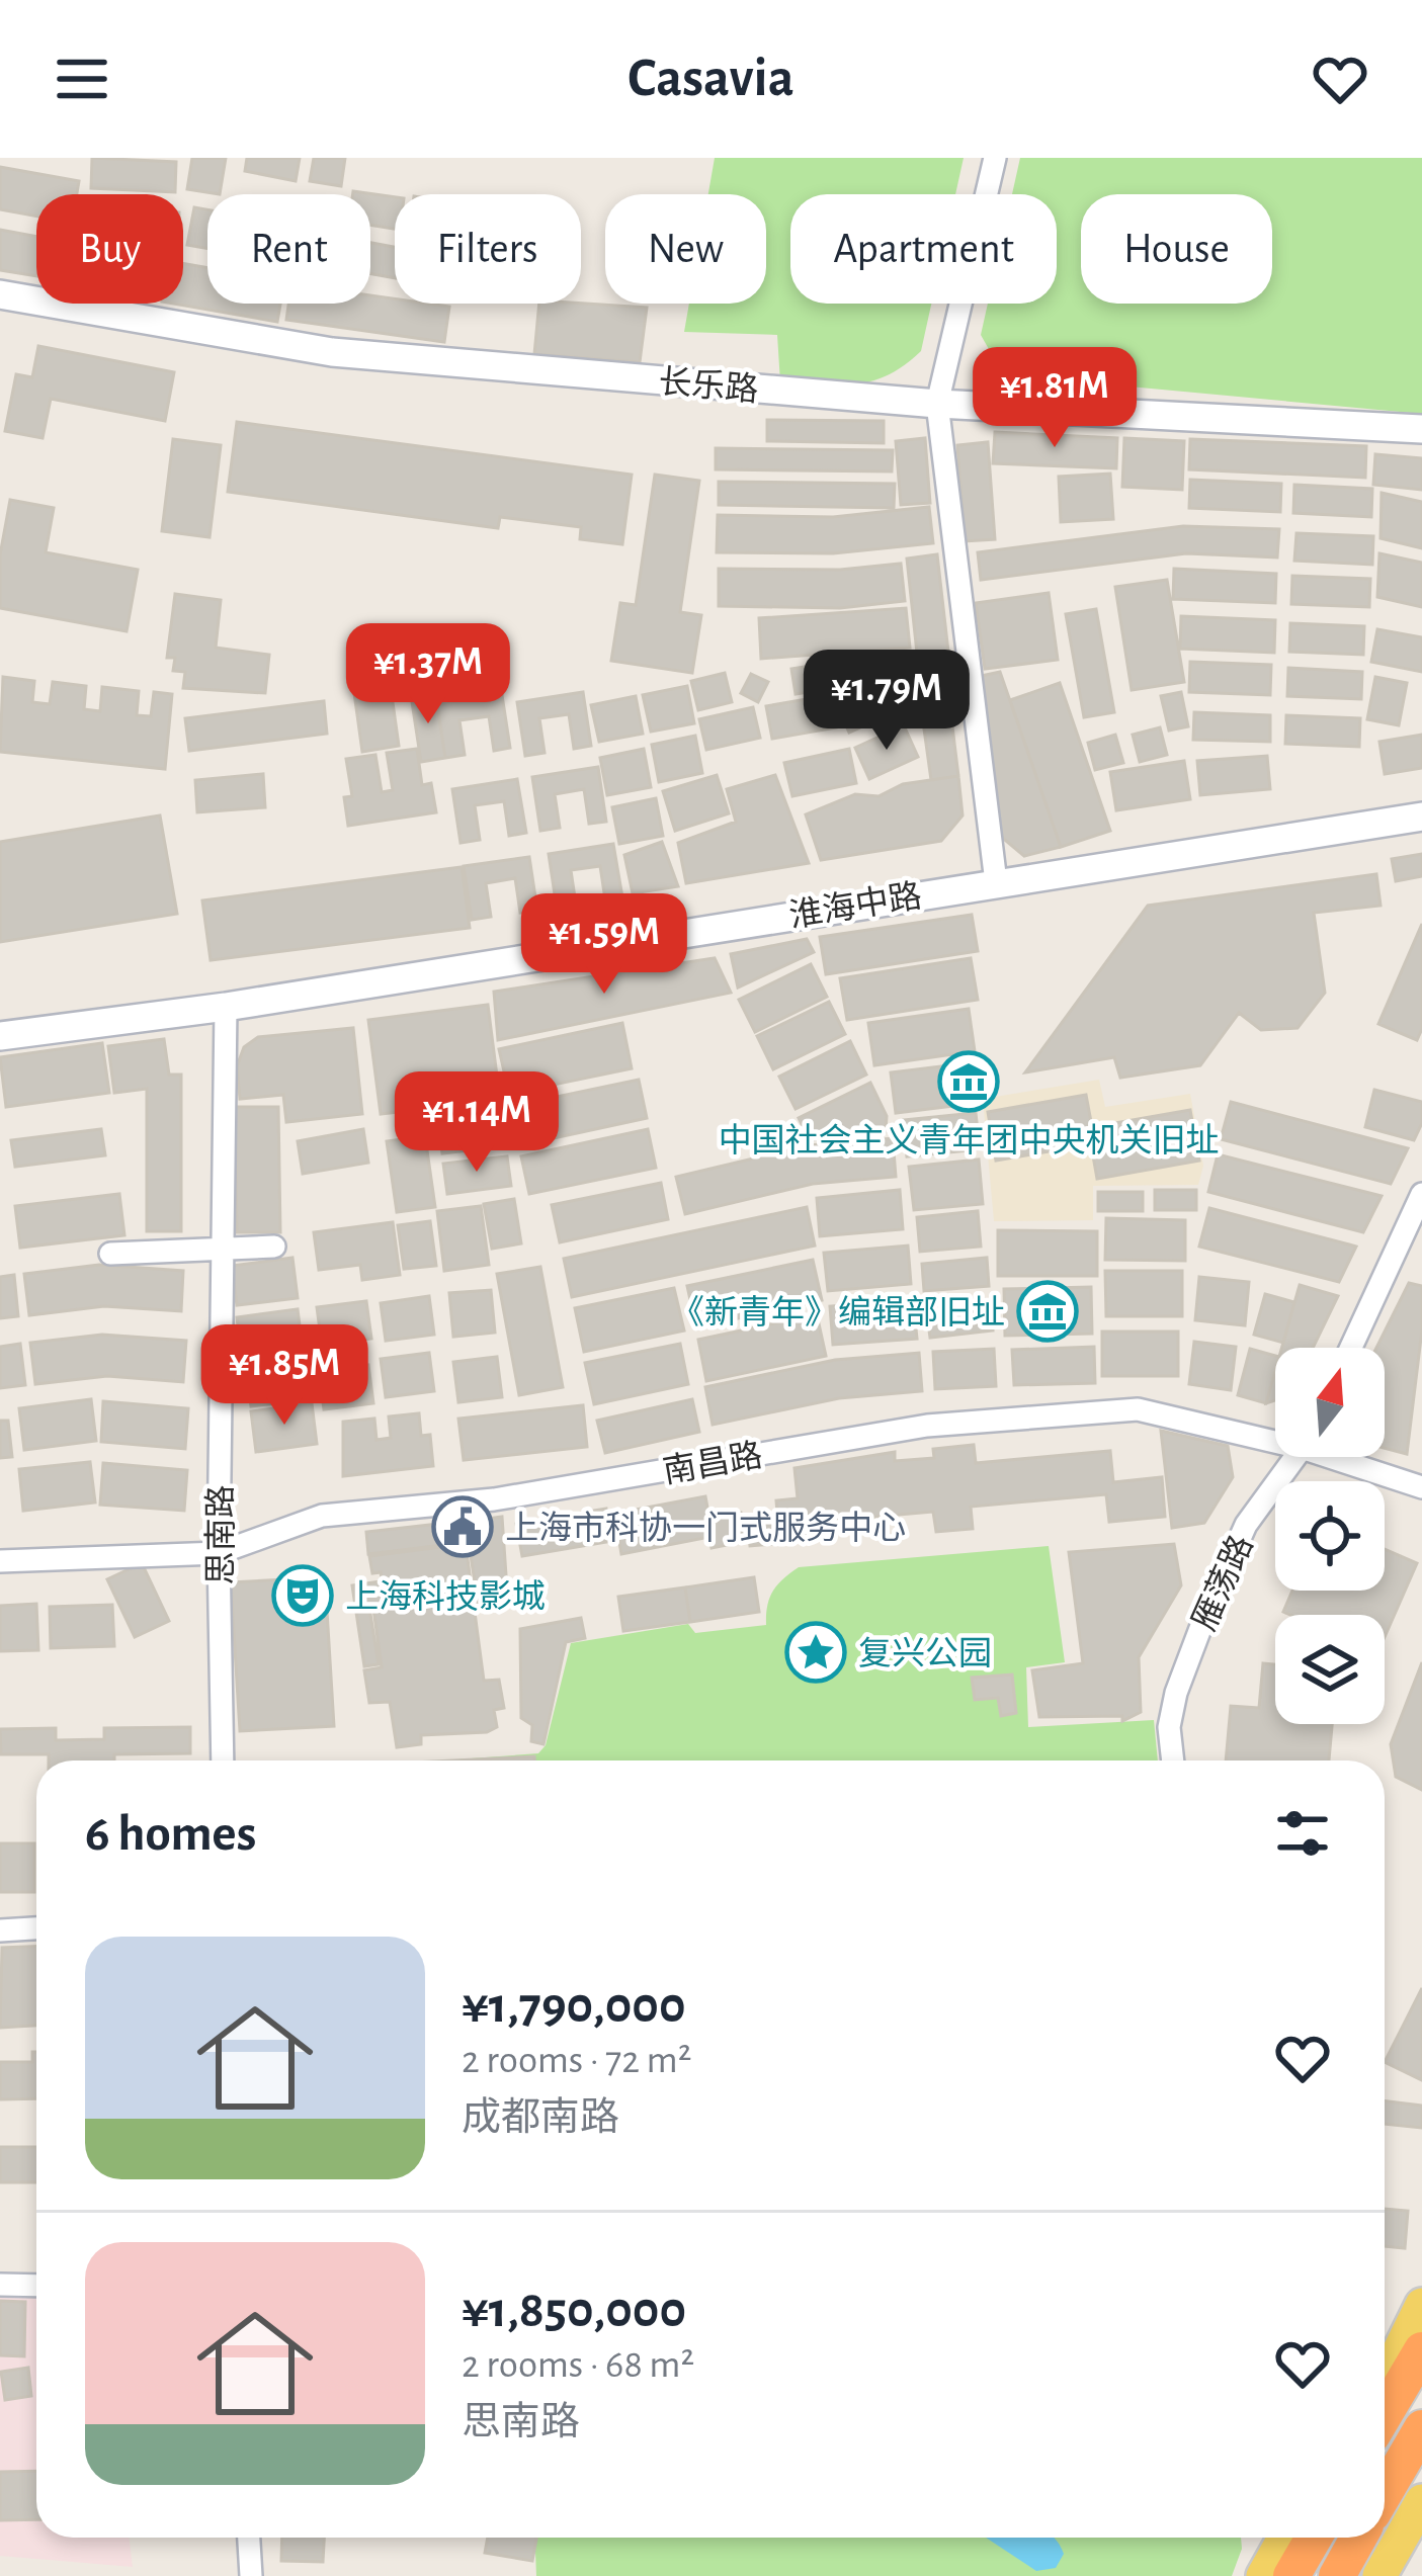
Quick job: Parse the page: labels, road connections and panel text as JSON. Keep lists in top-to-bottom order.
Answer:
{
  "streets": {
    "main road": ["长乐路", "淮海中路"],
    "street": ["南昌路", "思南路", "雁荡路"]
  },
  "crossings": [
    ["淮海中路", "思南路"],
    ["南昌路", "思南路"]
  ],
  "places": {
    "museum": ["中国社会主义青年团中央机关旧址", "《新青年》编辑部旧址"],
    "public building": ["上海市科协一门式服务中心"],
    "theatre": ["上海科技影城"],
    "place": ["复兴公园"]
  },
  "north": "top",
  "page": {
    "header": "Casavia",
    "chip": [
      "Buy",
      "Rent",
      "Filters",
      "New",
      "Apartment",
      "House"
    ],
    "price": [
      "¥1.81M",
      "¥1.37M",
      "¥1.79M",
      "¥1.59M",
      "¥1.14M",
      "¥1.85M"
    ],
    "heading": "6 homes",
    "list": [
      {
        "name": "¥1,790,000",
        "note": "2 rooms · 72 m² · 成都南路"
      },
      {
        "name": "¥1,850,000",
        "note": "2 rooms · 68 m² · 思南路"
      }
    ]
  }
}
